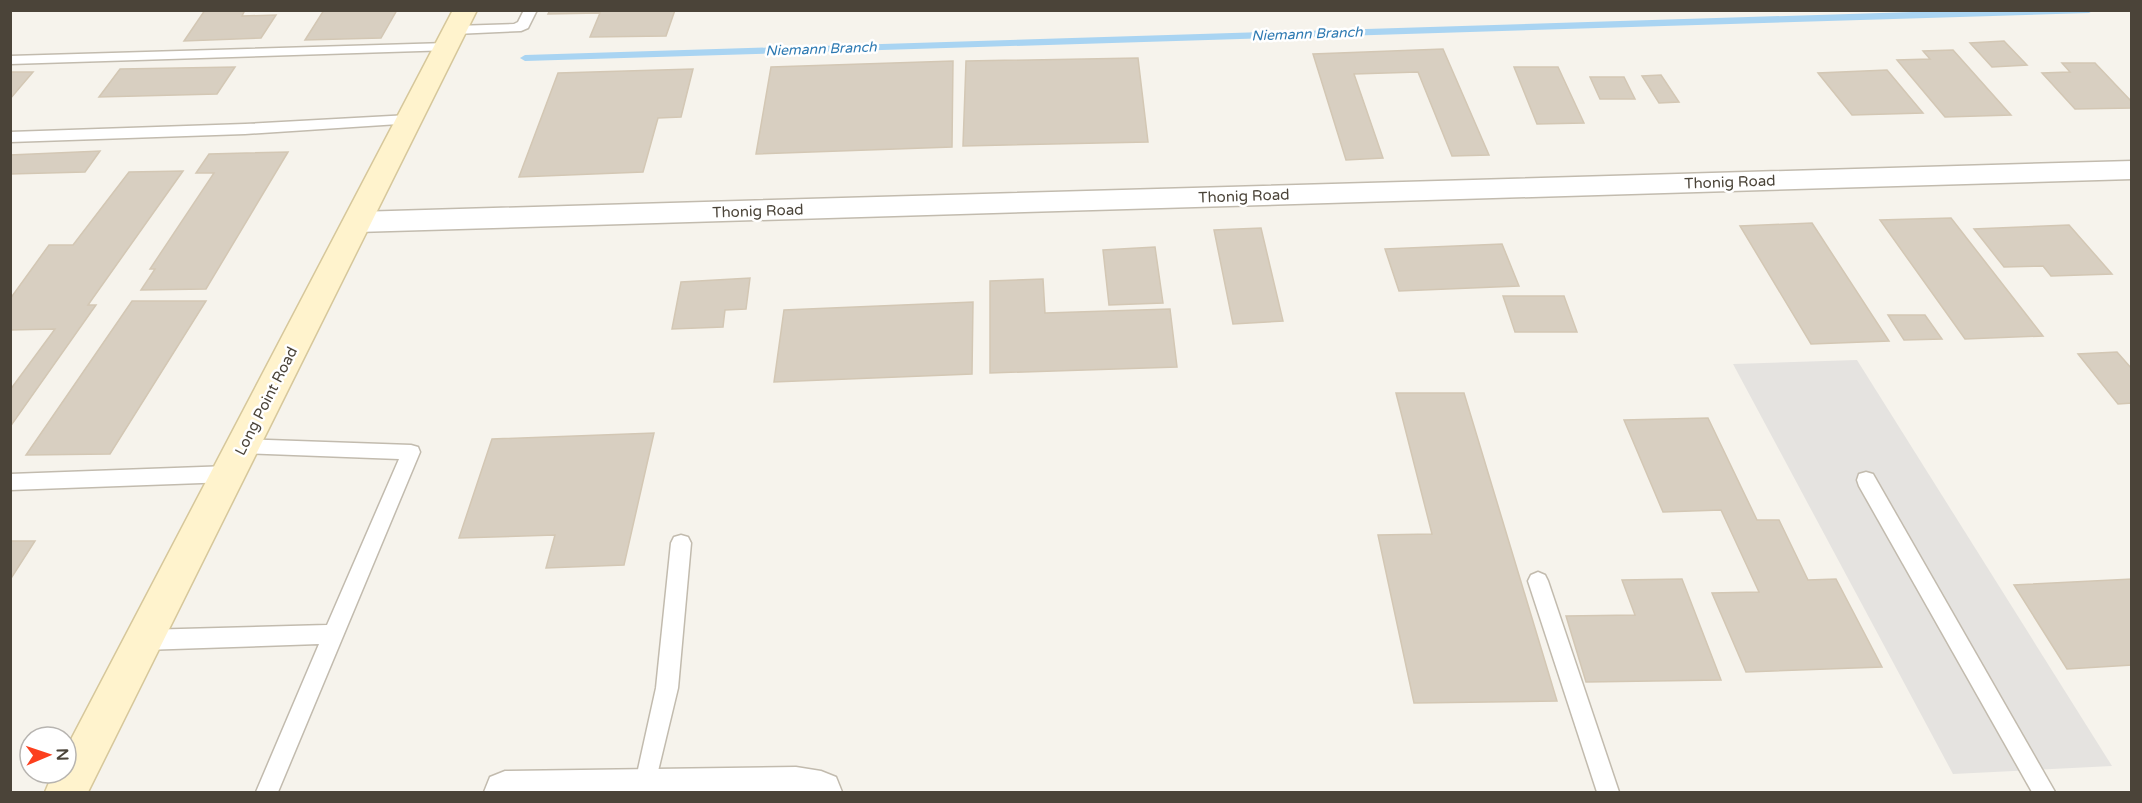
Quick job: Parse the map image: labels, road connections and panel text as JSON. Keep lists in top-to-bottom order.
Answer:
{
  "streets": {
    "main road": ["Long Point Road"],
    "street": ["Thonig Road"]
  },
  "crossings": [
    ["Thonig Road", "Long Point Road"]
  ],
  "water": ["Niemann Branch"],
  "north": "right"
}
